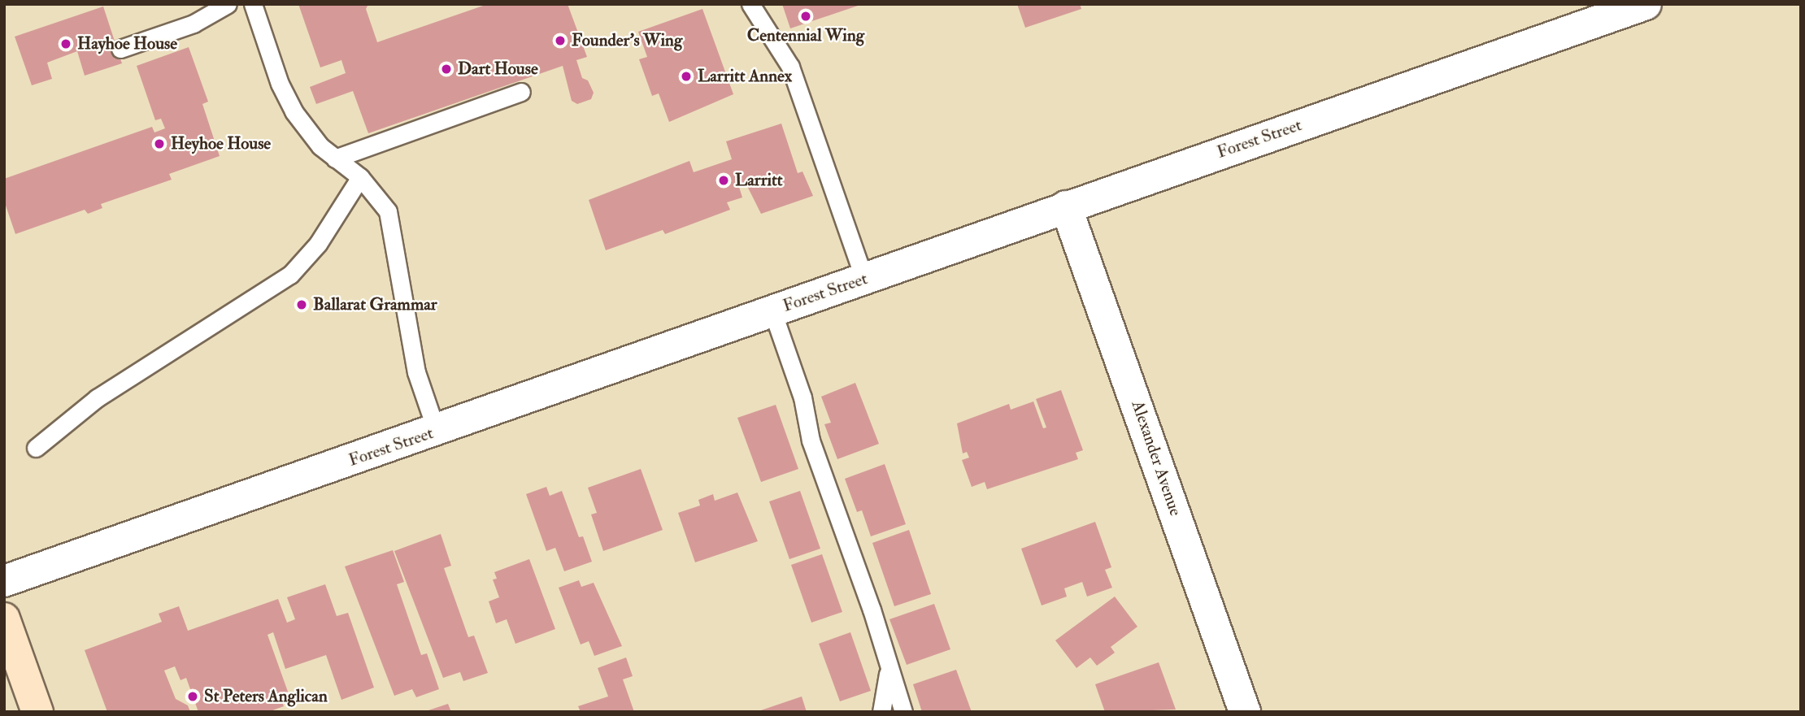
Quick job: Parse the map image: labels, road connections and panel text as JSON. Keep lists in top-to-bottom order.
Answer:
{
  "streets": {
    "street": ["Forest Street", "Alexander Avenue"]
  },
  "crossings": [
    ["Forest Street", "Alexander Avenue"]
  ],
  "places": [
    "Centennial Wing",
    "Founder's Wing",
    "Hayhoe House",
    "Dart House",
    "Larritt Annex",
    "Heyhoe House",
    "Larritt",
    "Ballarat Grammar",
    "St Peters Anglican"
  ]
}
